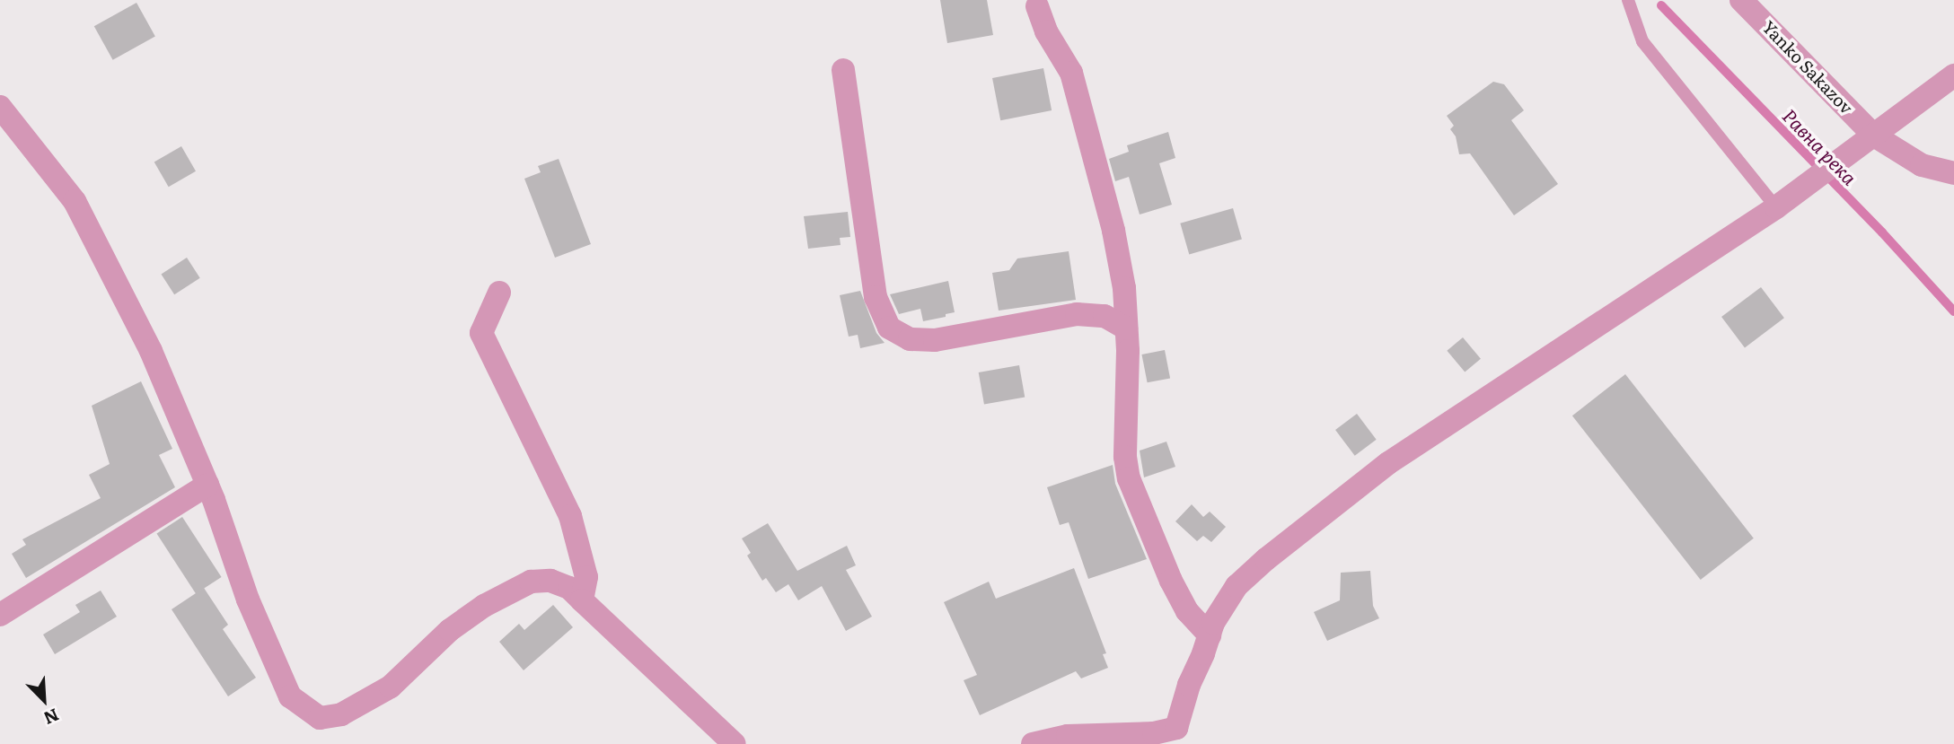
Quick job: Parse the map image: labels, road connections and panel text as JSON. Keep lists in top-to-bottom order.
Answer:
{
  "streets": {
    "street": ["Yanko Sakazov"]
  },
  "water": ["Равна река"],
  "north": "bottom right"
}
